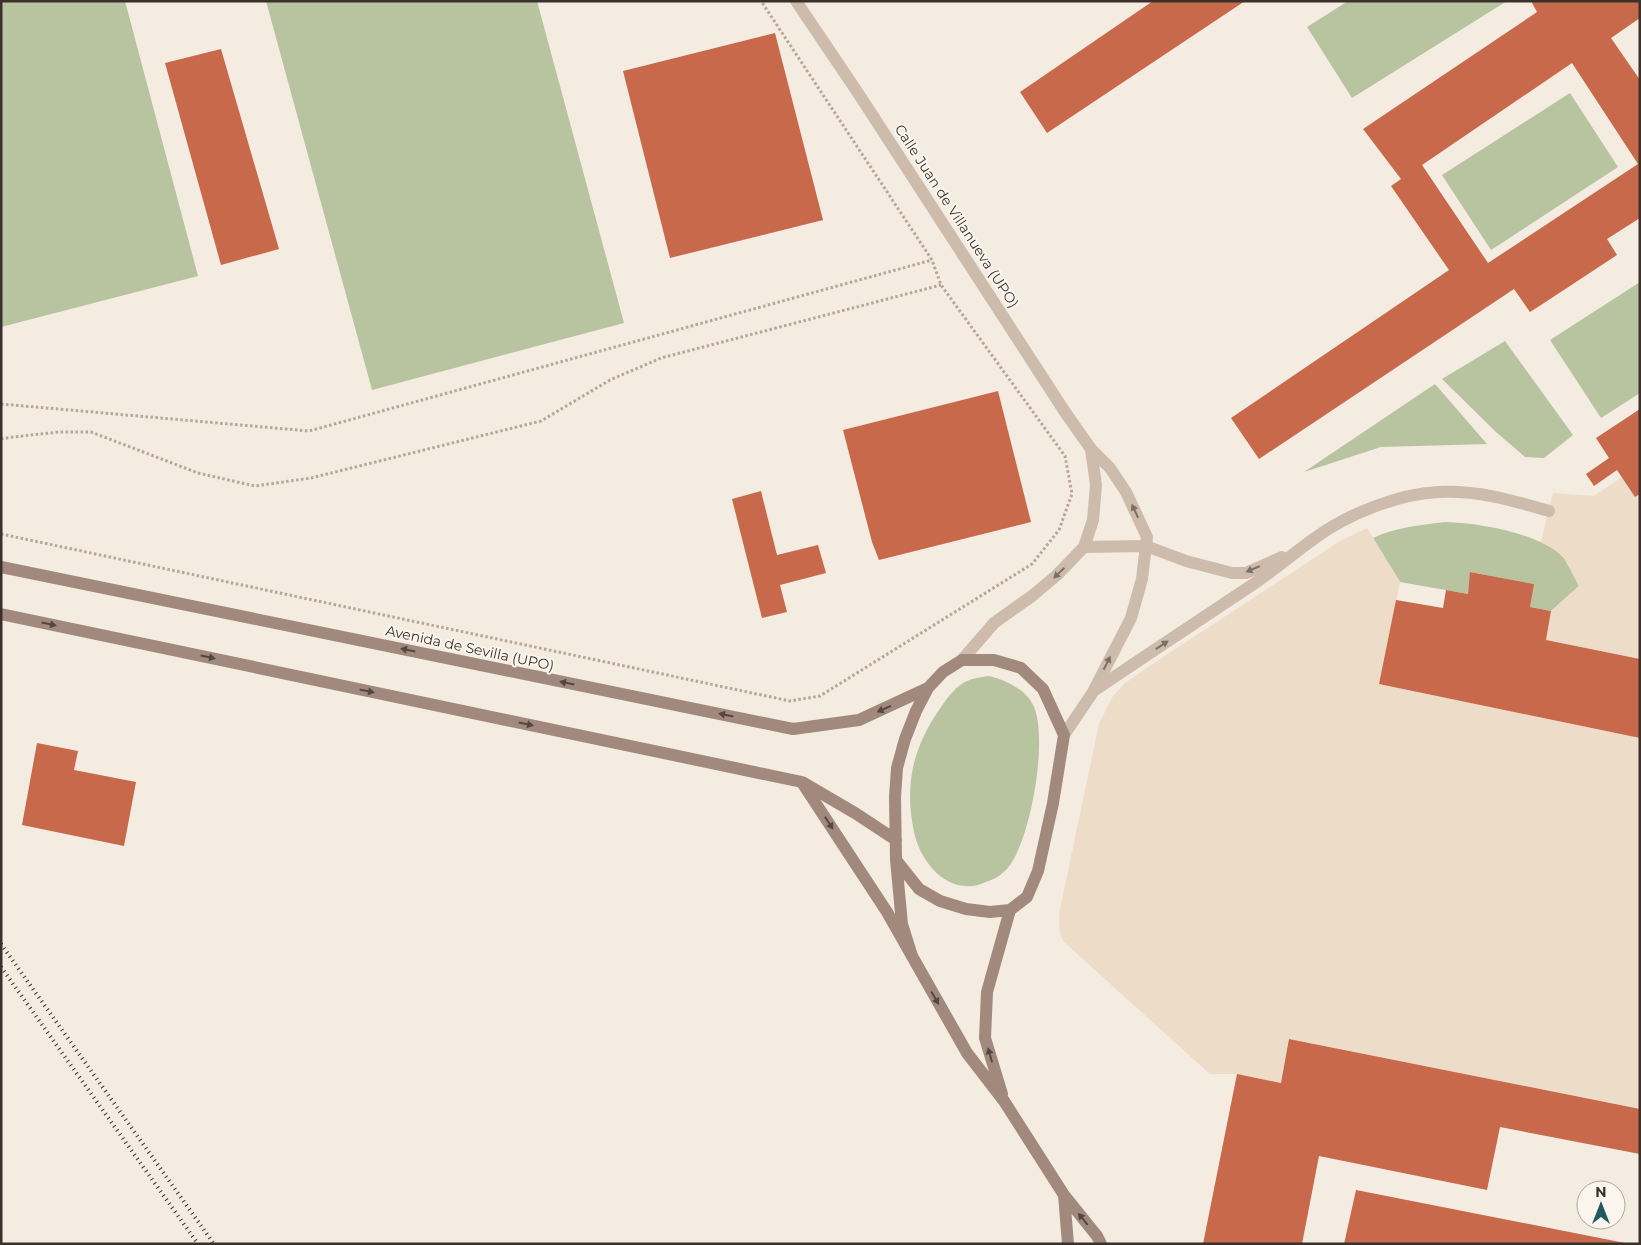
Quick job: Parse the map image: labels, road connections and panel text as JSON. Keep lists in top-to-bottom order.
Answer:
{
  "streets": {
    "street": ["Calle Juan de Villanueva (UPO)", "Avenida de Sevilla (UPO)"]
  },
  "north": "top"
}
